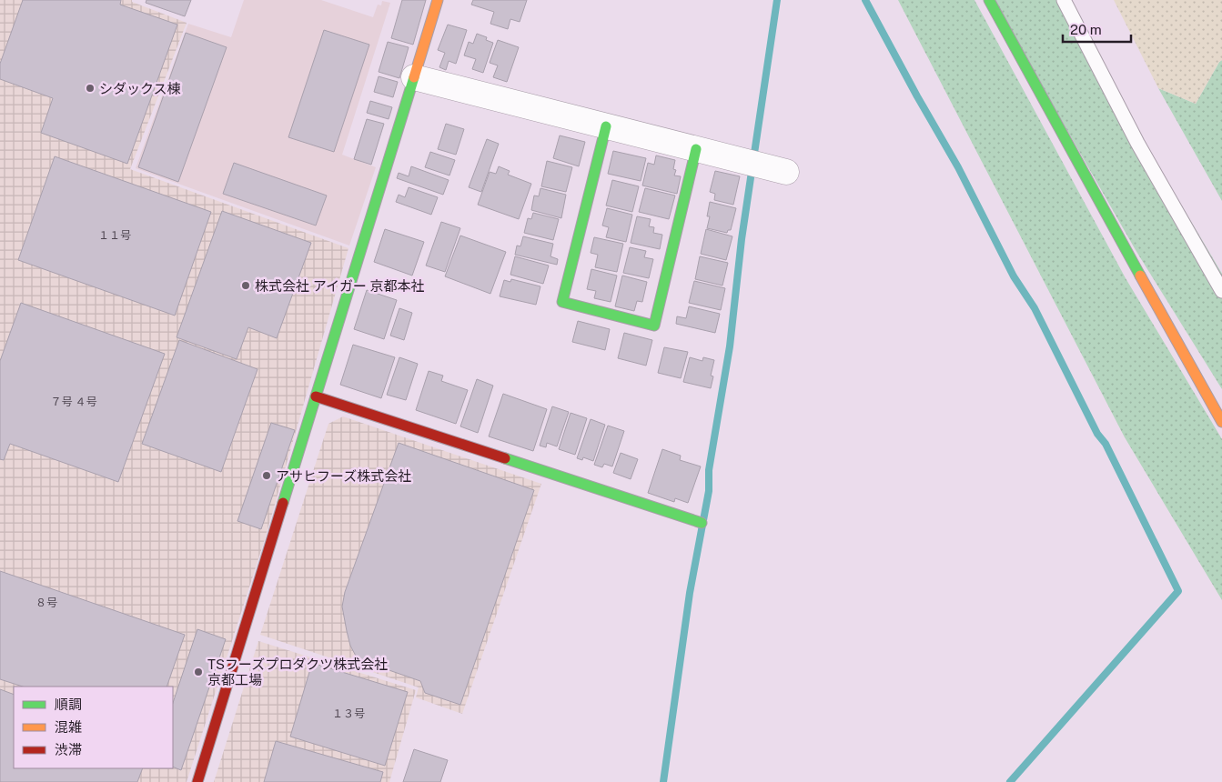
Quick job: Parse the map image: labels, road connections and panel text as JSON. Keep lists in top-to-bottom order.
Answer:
{
  "places": [
    "シダックス棟",
    "株式会社 アイガー 京都本社",
    "アサヒフーズ株式会社",
    "TSフーズプロダクツ株式会社 京都工場"
  ],
  "house_numbers": [
    "１１号",
    "７号 ４号",
    "８号",
    "１３号"
  ],
  "legend": ["順調", "混雑", "渋滞"],
  "scale_bar": "20 m"
}
